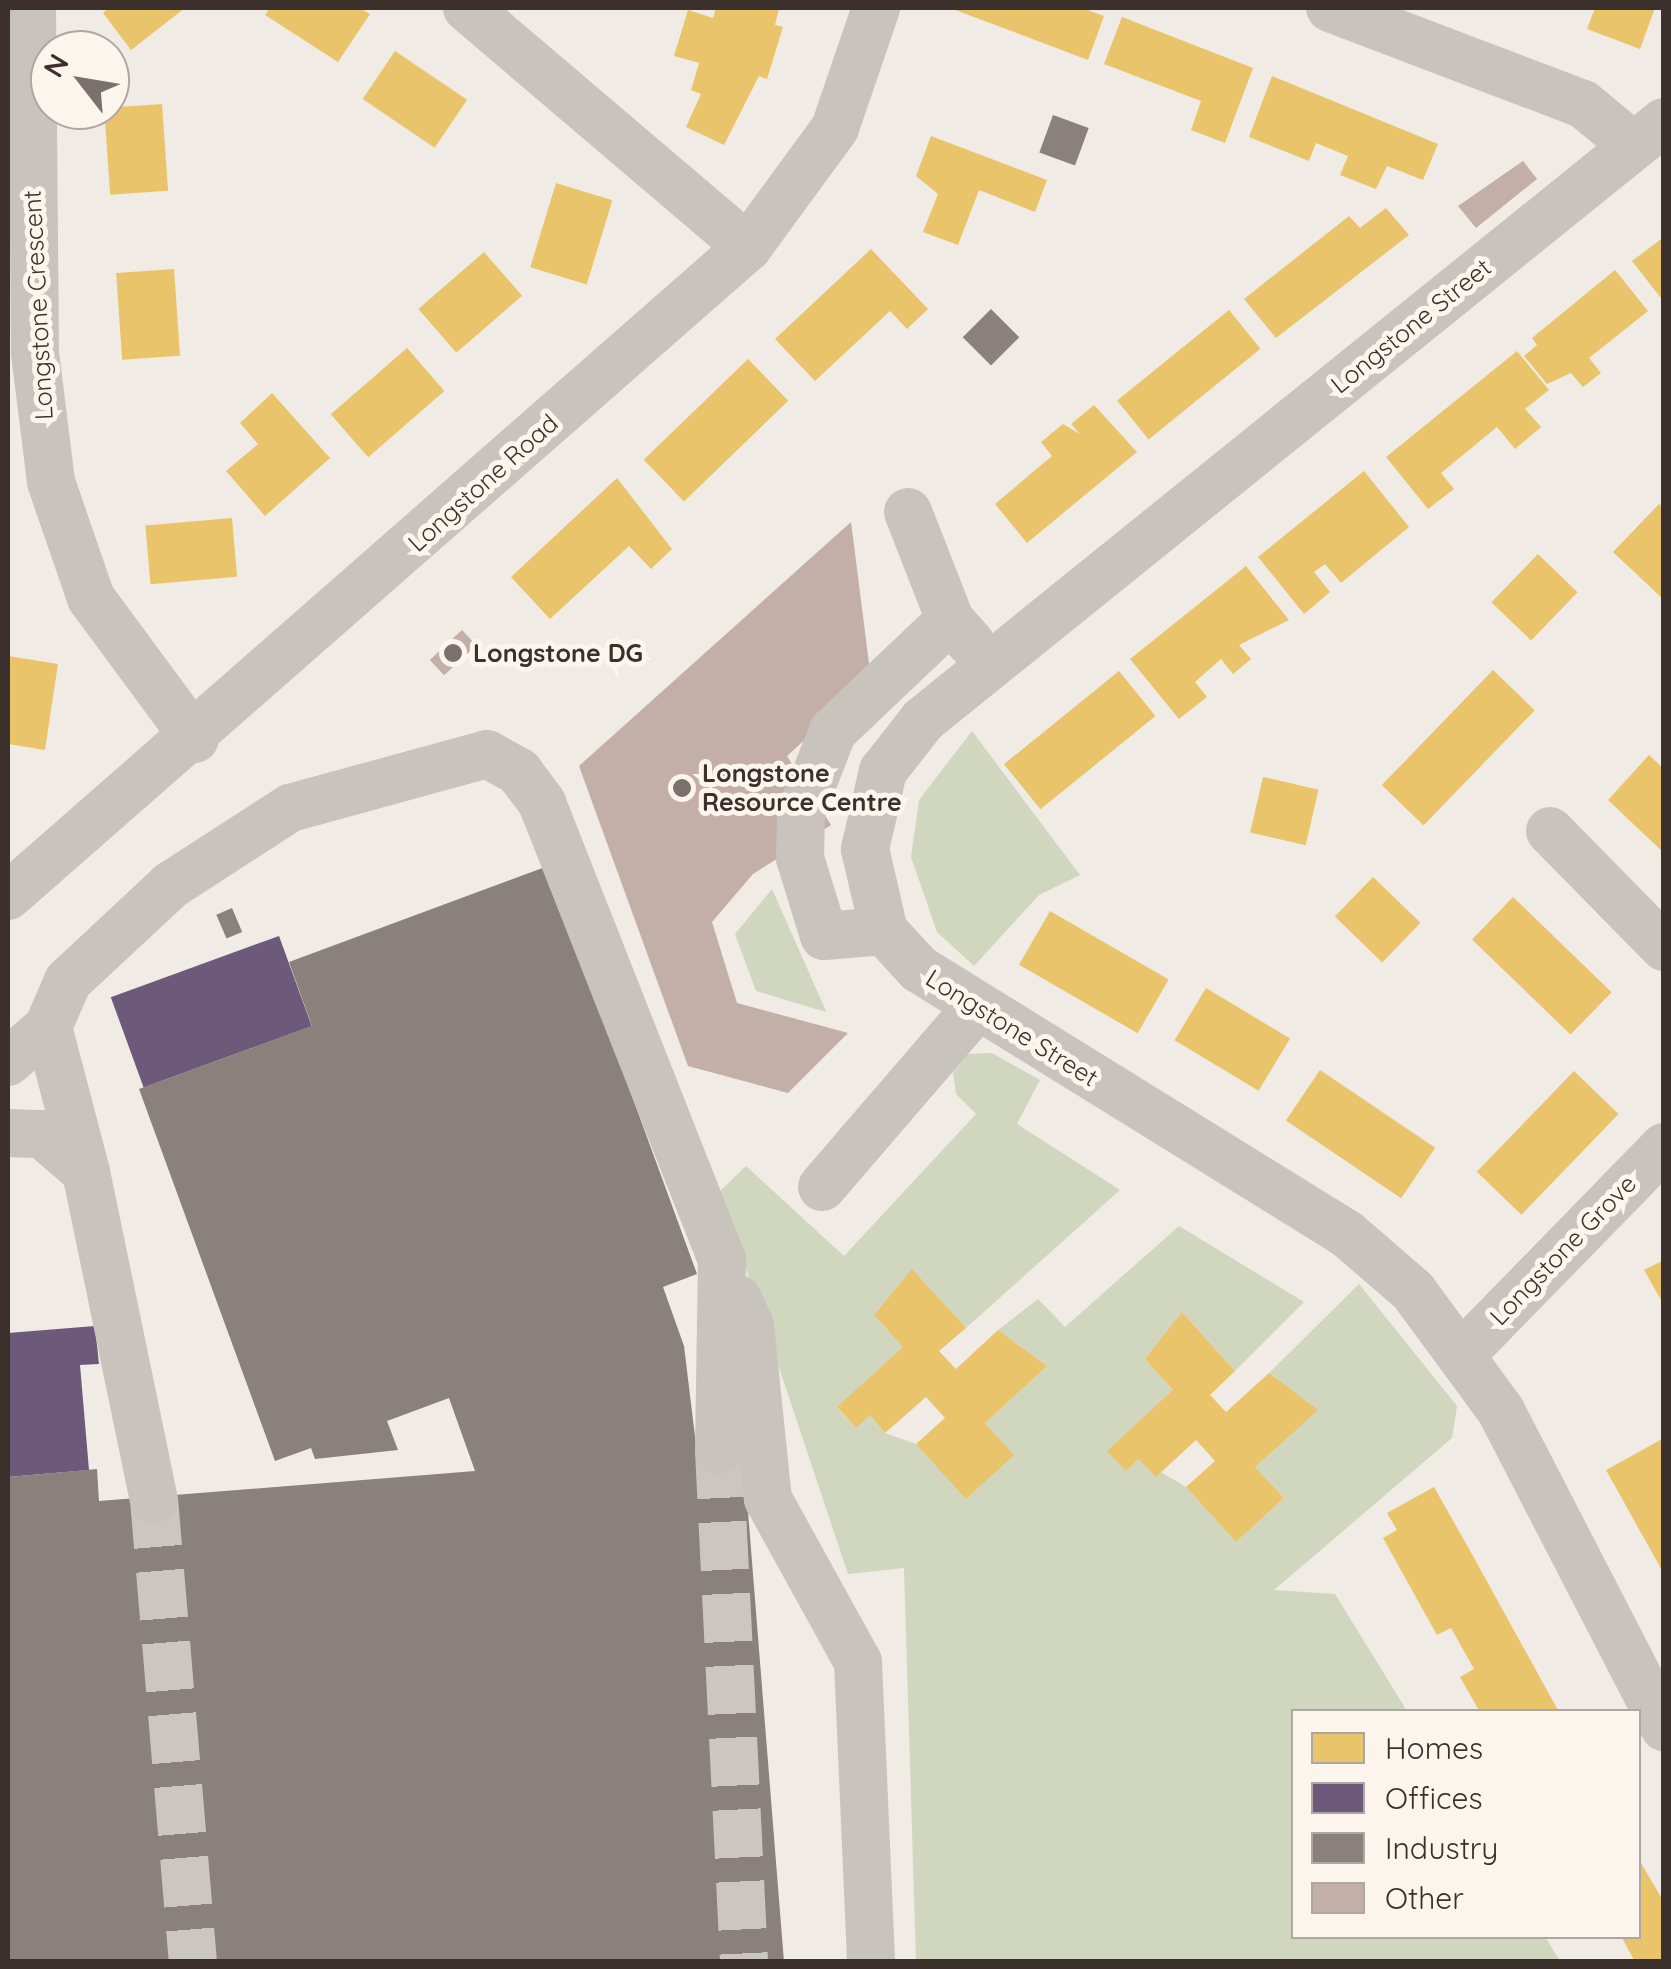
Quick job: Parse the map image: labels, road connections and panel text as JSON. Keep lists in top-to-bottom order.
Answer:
{
  "streets": {
    "street": [
      "Longstone Crescent",
      "Longstone Street",
      "Longstone Road",
      "Longstone Grove"
    ]
  },
  "crossings": [
    ["Longstone Crescent", "Longstone Road"],
    ["Longstone Street", "Longstone Grove"]
  ],
  "places": ["Longstone DG", "Longstone Resource Centre"],
  "legend": [
    "Homes",
    "Offices",
    "Industry",
    "Other"
  ],
  "north": "top left"
}
